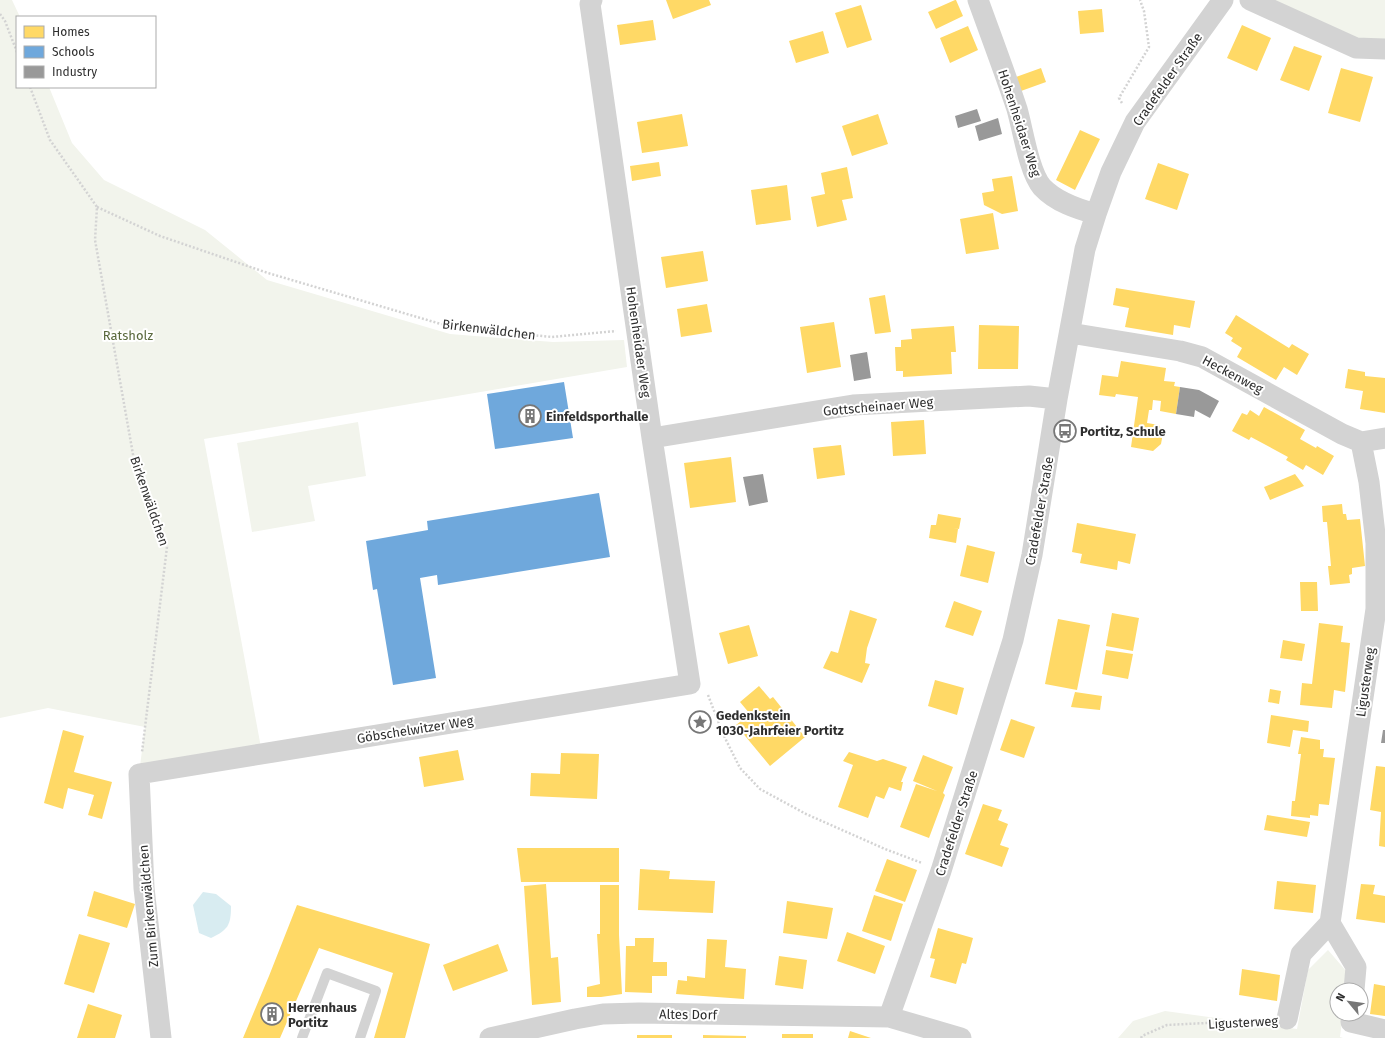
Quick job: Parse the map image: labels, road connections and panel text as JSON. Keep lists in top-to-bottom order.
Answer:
{
  "streets": {
    "street": [
      "Cradefelder Straße",
      "Hohenheidaer Weg",
      "Heckenweg",
      "Gottscheinaer Weg",
      "Ligusterweg",
      "Göbschelwitzer Weg",
      "Zum Birkenwäldchen",
      "Altes Dorf"
    ],
    "path": ["Birkenwäldchen"]
  },
  "crossings": [
    ["Cradefelder Straße", "Hohenheidaer Weg"],
    ["Cradefelder Straße", "Heckenweg"],
    ["Cradefelder Straße", "Gottscheinaer Weg"],
    ["Cradefelder Straße", "Altes Dorf"],
    ["Hohenheidaer Weg", "Birkenwäldchen"],
    ["Hohenheidaer Weg", "Gottscheinaer Weg"],
    ["Hohenheidaer Weg", "Göbschelwitzer Weg"],
    ["Birkenwäldchen", "Göbschelwitzer Weg"],
    ["Birkenwäldchen", "Zum Birkenwäldchen"],
    ["Heckenweg", "Ligusterweg"],
    ["Göbschelwitzer Weg", "Zum Birkenwäldchen"]
  ],
  "parks": ["Ratsholz"],
  "places": {
    "building": ["Einfeldsporthalle", "Herrenhaus Portitz"],
    "bus stop": ["Portitz, Schule"],
    "place": ["Gedenkstein 1030-Jahrfeier Portitz"]
  },
  "legend": ["Homes", "Schools", "Industry"],
  "north": "top left"
}
